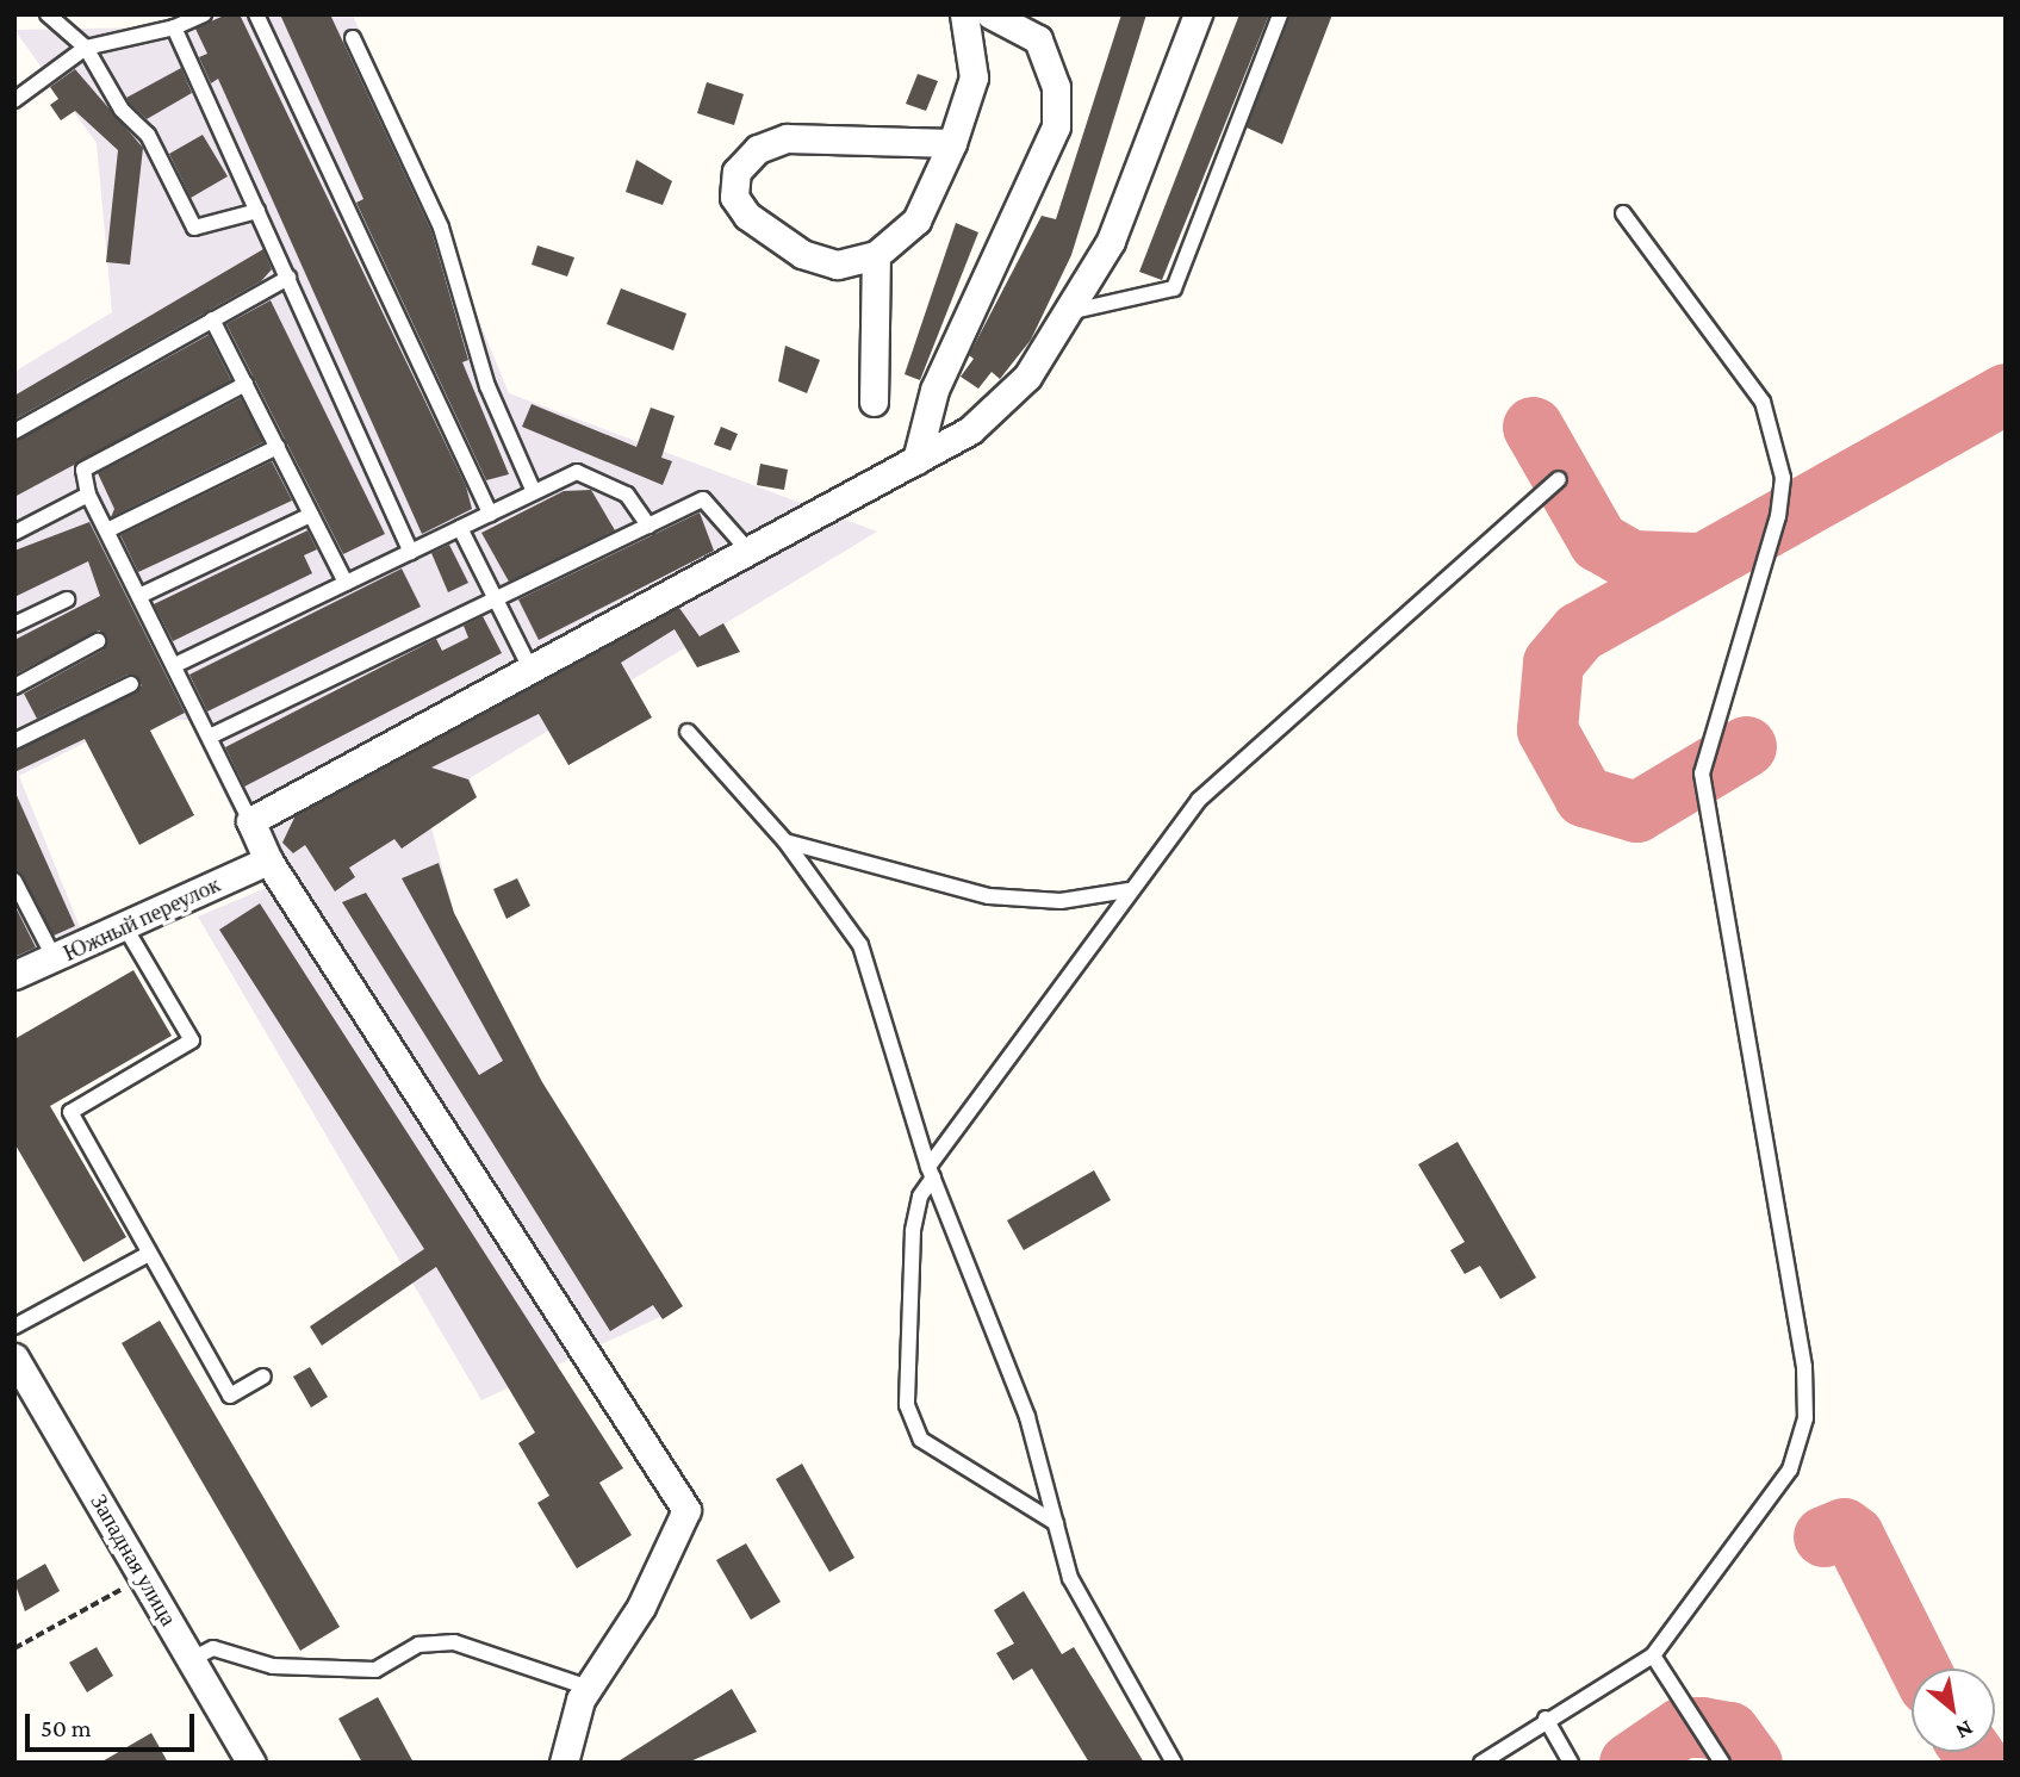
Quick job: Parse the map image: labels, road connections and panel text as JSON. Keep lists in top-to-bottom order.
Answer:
{
  "streets": {
    "street": ["Южный переулок", "Западная улица"]
  },
  "scale_bar": "50 m",
  "north": "bottom right"
}
